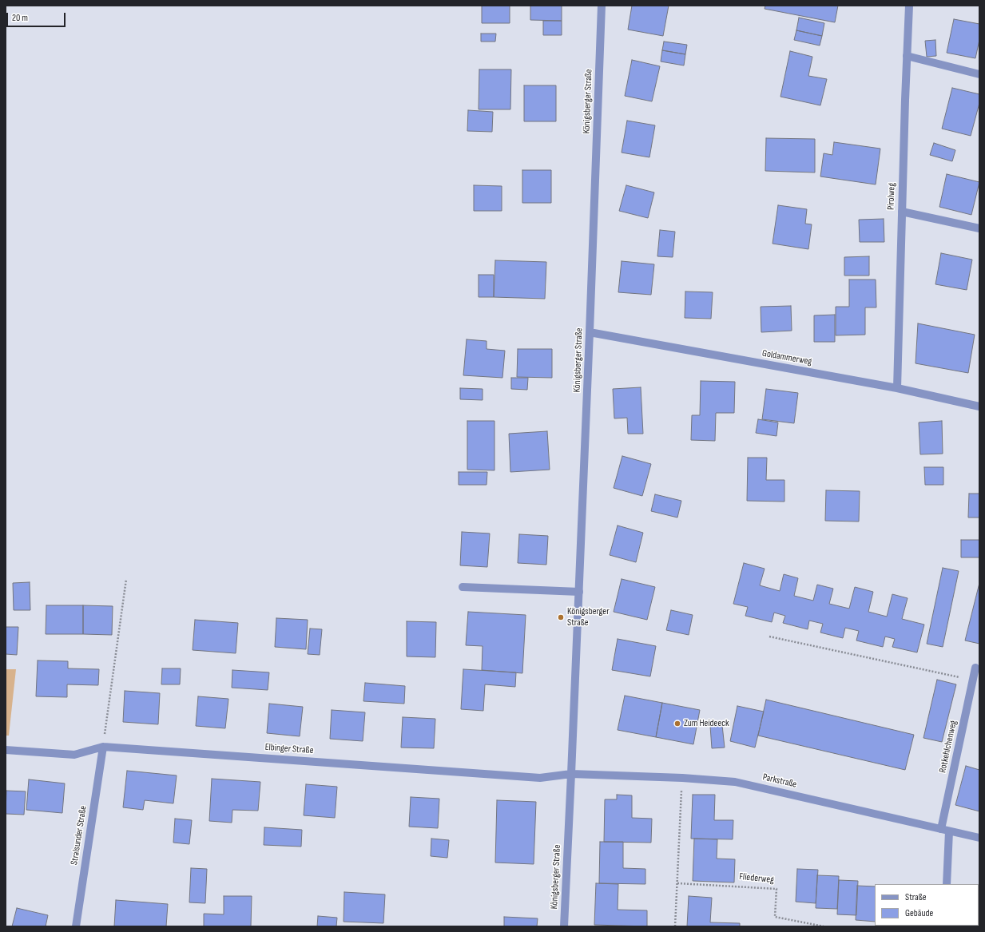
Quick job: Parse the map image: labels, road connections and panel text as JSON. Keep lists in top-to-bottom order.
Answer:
{
  "streets": {
    "street": [
      "Königsberger Straße",
      "Pirolweg",
      "Goldammerweg",
      "Rotkehlchenweg",
      "Elbinger Straße",
      "Parkstraße",
      "Stralsunder Straße"
    ],
    "path": ["Fliederweg"]
  },
  "crossings": [
    ["Königsberger Straße", "Goldammerweg"],
    ["Königsberger Straße", "Elbinger Straße"],
    ["Königsberger Straße", "Parkstraße"],
    ["Pirolweg", "Goldammerweg"],
    ["Rotkehlchenweg", "Parkstraße"],
    ["Elbinger Straße", "Parkstraße"],
    ["Elbinger Straße", "Stralsunder Straße"]
  ],
  "places": ["Königsberger Straße", "Zum Heideeck"],
  "legend": ["Straße", "Gebäude"],
  "scale_bar": "20 m"
}
